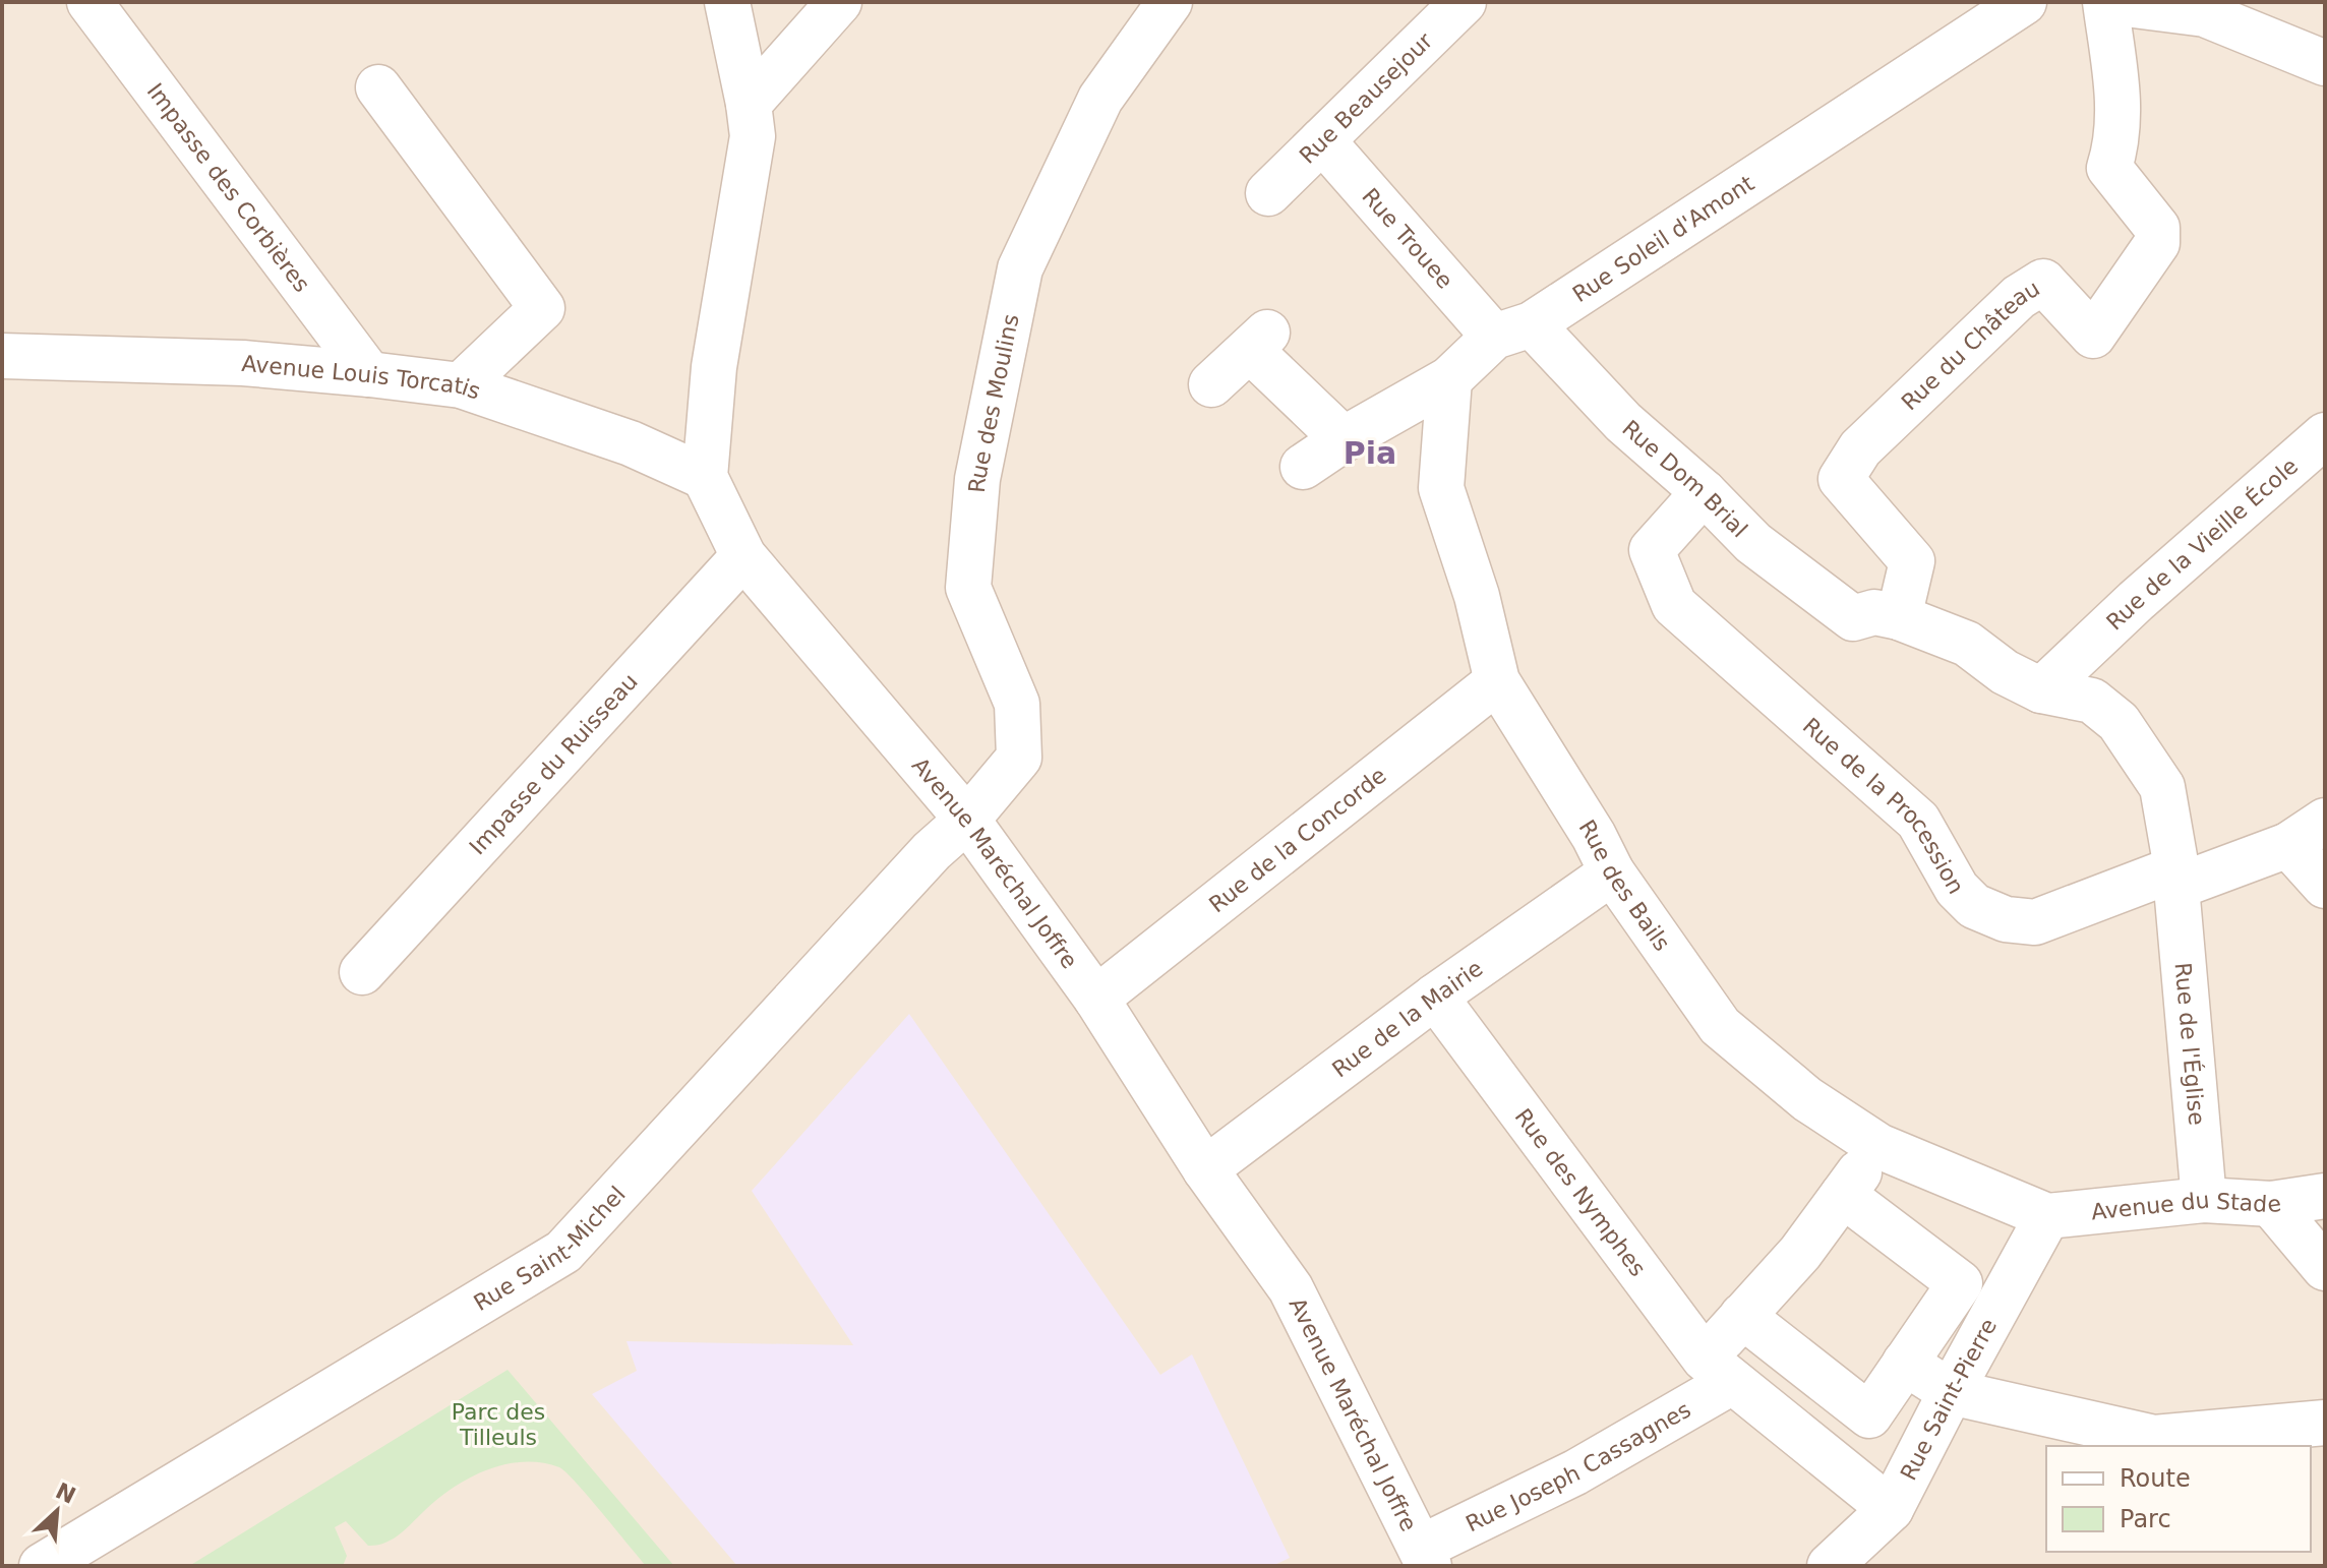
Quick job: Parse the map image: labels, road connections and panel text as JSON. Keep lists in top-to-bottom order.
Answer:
{
  "streets": {
    "street": [
      "Rue Beausejour",
      "Impasse des Corbières",
      "Rue Soleil d'Amont",
      "Rue Trouee",
      "Rue du Château",
      "Avenue Louis Torcatis",
      "Rue des Moulins",
      "Rue Dom Brial",
      "Rue de la Vieille École",
      "Impasse du Ruisseau",
      "Rue de la Procession",
      "Rue de la Concorde",
      "Avenue Maréchal Joffre",
      "Rue des Bails",
      "Rue de la Mairie",
      "Rue de l'Église",
      "Rue des Nymphes",
      "Avenue du Stade",
      "Rue Saint-Michel",
      "Rue Saint-Pierre",
      "Rue Joseph Cassagnes"
    ]
  },
  "crossings": [
    ["Rue Beausejour", "Rue Trouee"],
    ["Impasse des Corbières", "Avenue Louis Torcatis"],
    ["Rue Soleil d'Amont", "Rue Trouee"],
    ["Rue Soleil d'Amont", "Rue Dom Brial"],
    ["Rue Soleil d'Amont", "Rue des Bails"],
    ["Rue Trouee", "Rue Dom Brial"],
    ["Rue du Château", "Rue Dom Brial"],
    ["Avenue Louis Torcatis", "Avenue Maréchal Joffre"],
    ["Rue des Moulins", "Avenue Maréchal Joffre"],
    ["Rue des Moulins", "Rue Saint-Michel"],
    ["Rue Dom Brial", "Rue de la Procession"],
    ["Rue de la Vieille École", "Rue de l'Église"],
    ["Impasse du Ruisseau", "Avenue Maréchal Joffre"],
    ["Rue de la Procession", "Rue de l'Église"],
    ["Rue de la Concorde", "Avenue Maréchal Joffre"],
    ["Rue de la Concorde", "Rue des Bails"],
    ["Avenue Maréchal Joffre", "Rue de la Mairie"],
    ["Avenue Maréchal Joffre", "Rue Saint-Michel"],
    ["Avenue Maréchal Joffre", "Rue Joseph Cassagnes"],
    ["Rue des Bails", "Rue de la Mairie"],
    ["Rue des Bails", "Avenue du Stade"],
    ["Rue des Bails", "Rue Saint-Pierre"],
    ["Rue des Bails", "Rue Joseph Cassagnes"],
    ["Rue de la Mairie", "Rue des Nymphes"],
    ["Rue de l'Église", "Avenue du Stade"],
    ["Rue des Nymphes", "Rue Saint-Pierre"],
    ["Rue des Nymphes", "Rue Joseph Cassagnes"],
    ["Avenue du Stade", "Rue Saint-Pierre"]
  ],
  "districts": ["Pia"],
  "parks": ["Parc des Tilleuls"],
  "legend": ["Route", "Parc"],
  "north": "top right"
}
